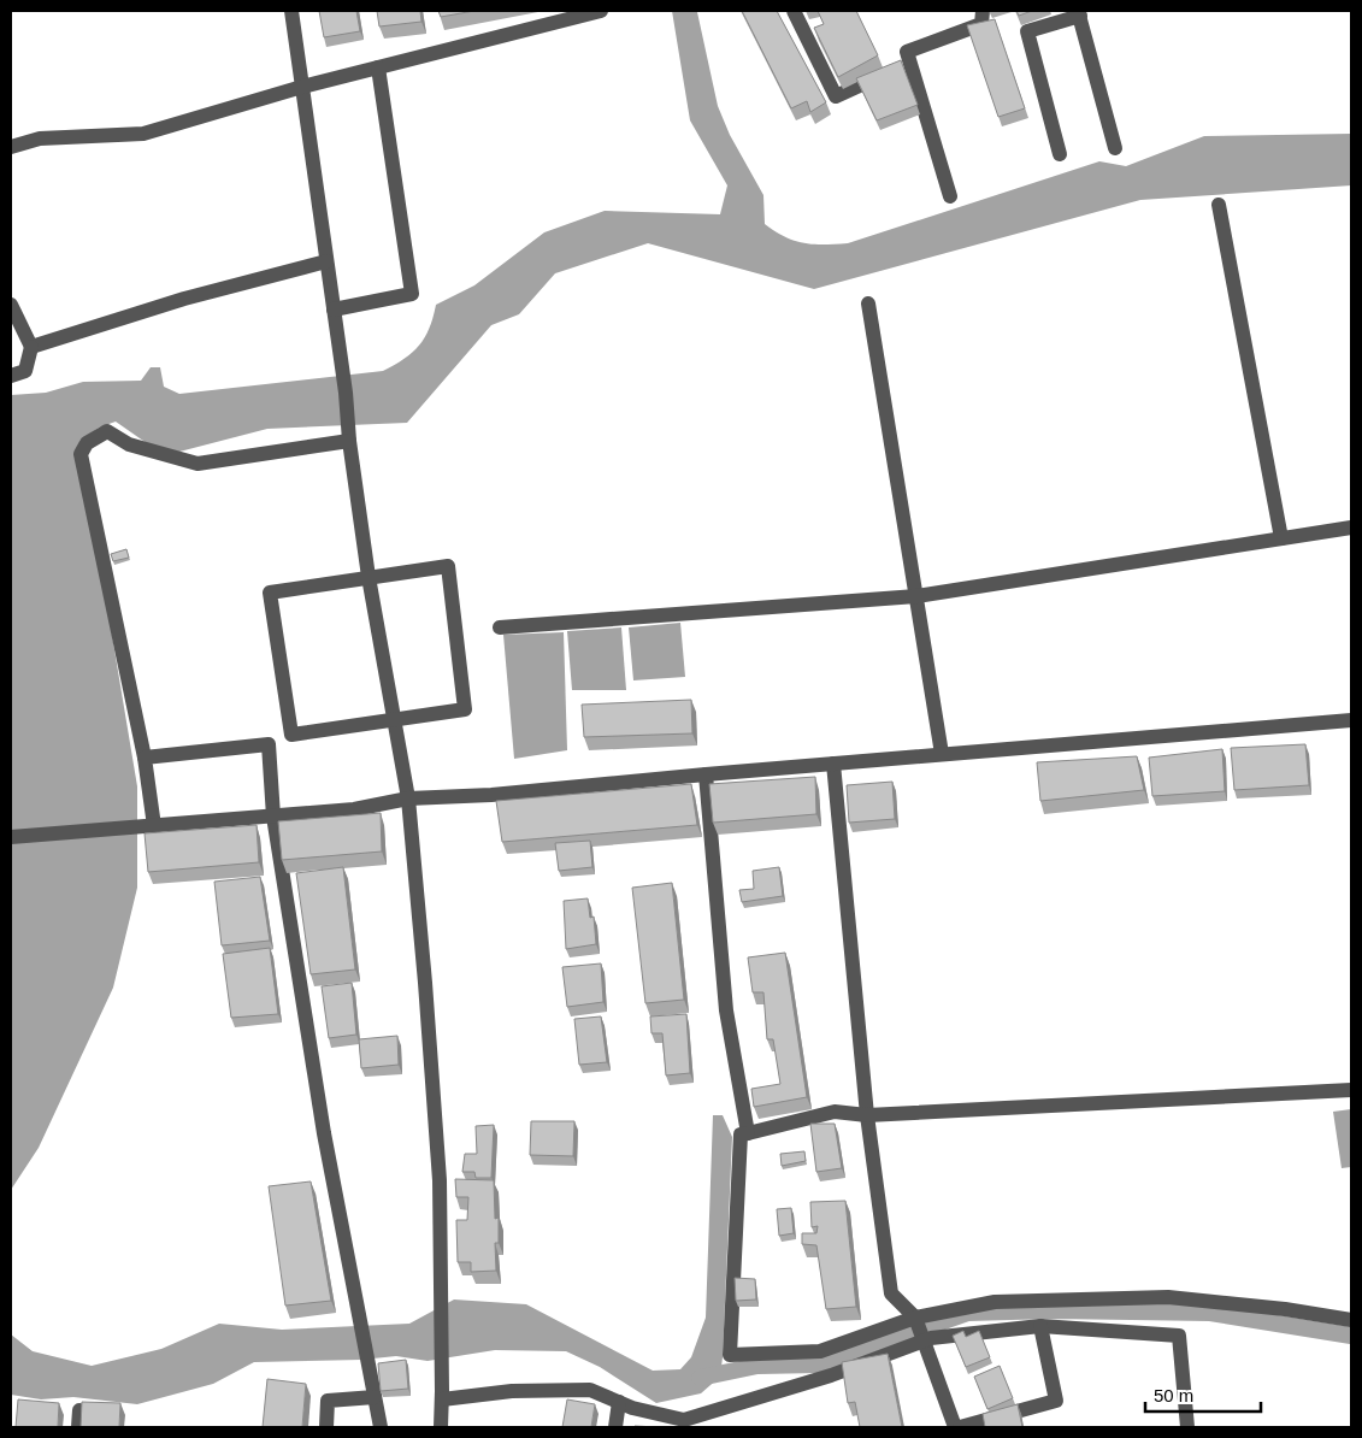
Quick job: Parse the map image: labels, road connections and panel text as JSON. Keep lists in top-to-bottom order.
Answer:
{
  "scale_bar": "50 m"
}
